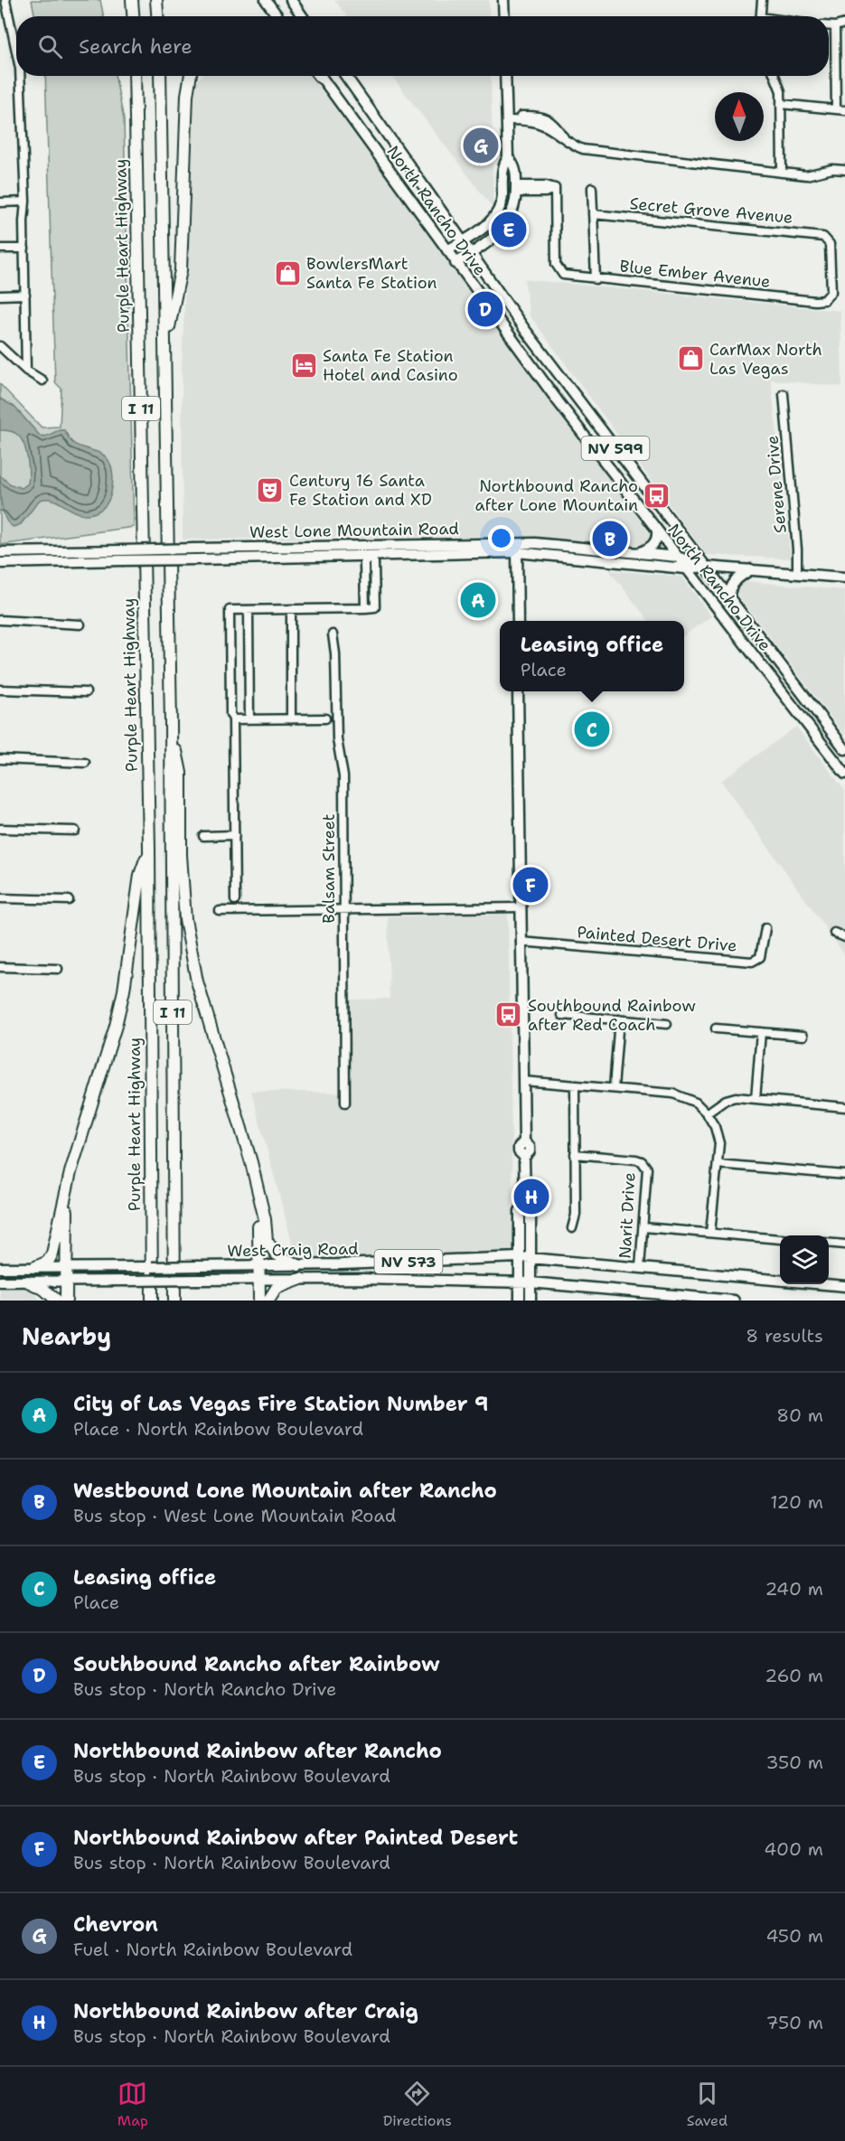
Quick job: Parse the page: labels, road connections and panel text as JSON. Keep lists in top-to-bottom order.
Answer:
{
  "streets": {
    "highway": ["Purple Heart Highway", "I 11"],
    "main road": [
      "North Rancho Drive",
      "NV 599",
      "West Lone Mountain Road",
      "West Craig Road",
      "NV 573"
    ],
    "street": [
      "Secret Grove Avenue",
      "Blue Ember Avenue",
      "Serene Drive",
      "Balsam Street",
      "Painted Desert Drive",
      "Narit Drive"
    ]
  },
  "crossings": [
    ["North Rancho Drive", "West Lone Mountain Road"],
    ["Secret Grove Avenue", "Blue Ember Avenue"],
    ["Serene Drive", "West Lone Mountain Road"],
    ["Narit Drive", "West Craig Road"]
  ],
  "places": {
    "shop": ["BowlersMart Santa Fe Station", "CarMax North Las Vegas"],
    "hotel": ["Santa Fe Station Hotel and Casino"],
    "theatre": ["Century 16 Santa Fe Station and XD"],
    "bus stop": ["Northbound Rancho after Lone Mountain", "Southbound Rainbow after Red Coach"]
  },
  "north": "top",
  "page": {
    "search": "Search here",
    "pins": [
      "G",
      "E",
      "D",
      "B",
      "A",
      "C",
      "F",
      "H"
    ],
    "popup": ["Leasing office", "Place"],
    "heading": ["Nearby", "8 results"],
    "list": [
      {
        "mark": "A",
        "name": "City of Las Vegas Fire Station Number 9",
        "note": "Place · North Rainbow Boulevard",
        "value": "80 m"
      },
      {
        "mark": "B",
        "name": "Westbound Lone Mountain after Rancho",
        "note": "Bus stop · West Lone Mountain Road",
        "value": "120 m"
      },
      {
        "mark": "C",
        "name": "Leasing office",
        "note": "Place",
        "value": "240 m"
      },
      {
        "mark": "D",
        "name": "Southbound Rancho after Rainbow",
        "note": "Bus stop · North Rancho Drive",
        "value": "260 m"
      },
      {
        "mark": "E",
        "name": "Northbound Rainbow after Rancho",
        "note": "Bus stop · North Rainbow Boulevard",
        "value": "350 m"
      },
      {
        "mark": "F",
        "name": "Northbound Rainbow after Painted Desert",
        "note": "Bus stop · North Rainbow Boulevard",
        "value": "400 m"
      },
      {
        "mark": "G",
        "name": "Chevron",
        "note": "Fuel · North Rainbow Boulevard",
        "value": "450 m"
      },
      {
        "mark": "H",
        "name": "Northbound Rainbow after Craig",
        "note": "Bus stop · North Rainbow Boulevard",
        "value": "750 m"
      }
    ],
    "nav": ["Map", "Directions", "Saved"]
  }
}
